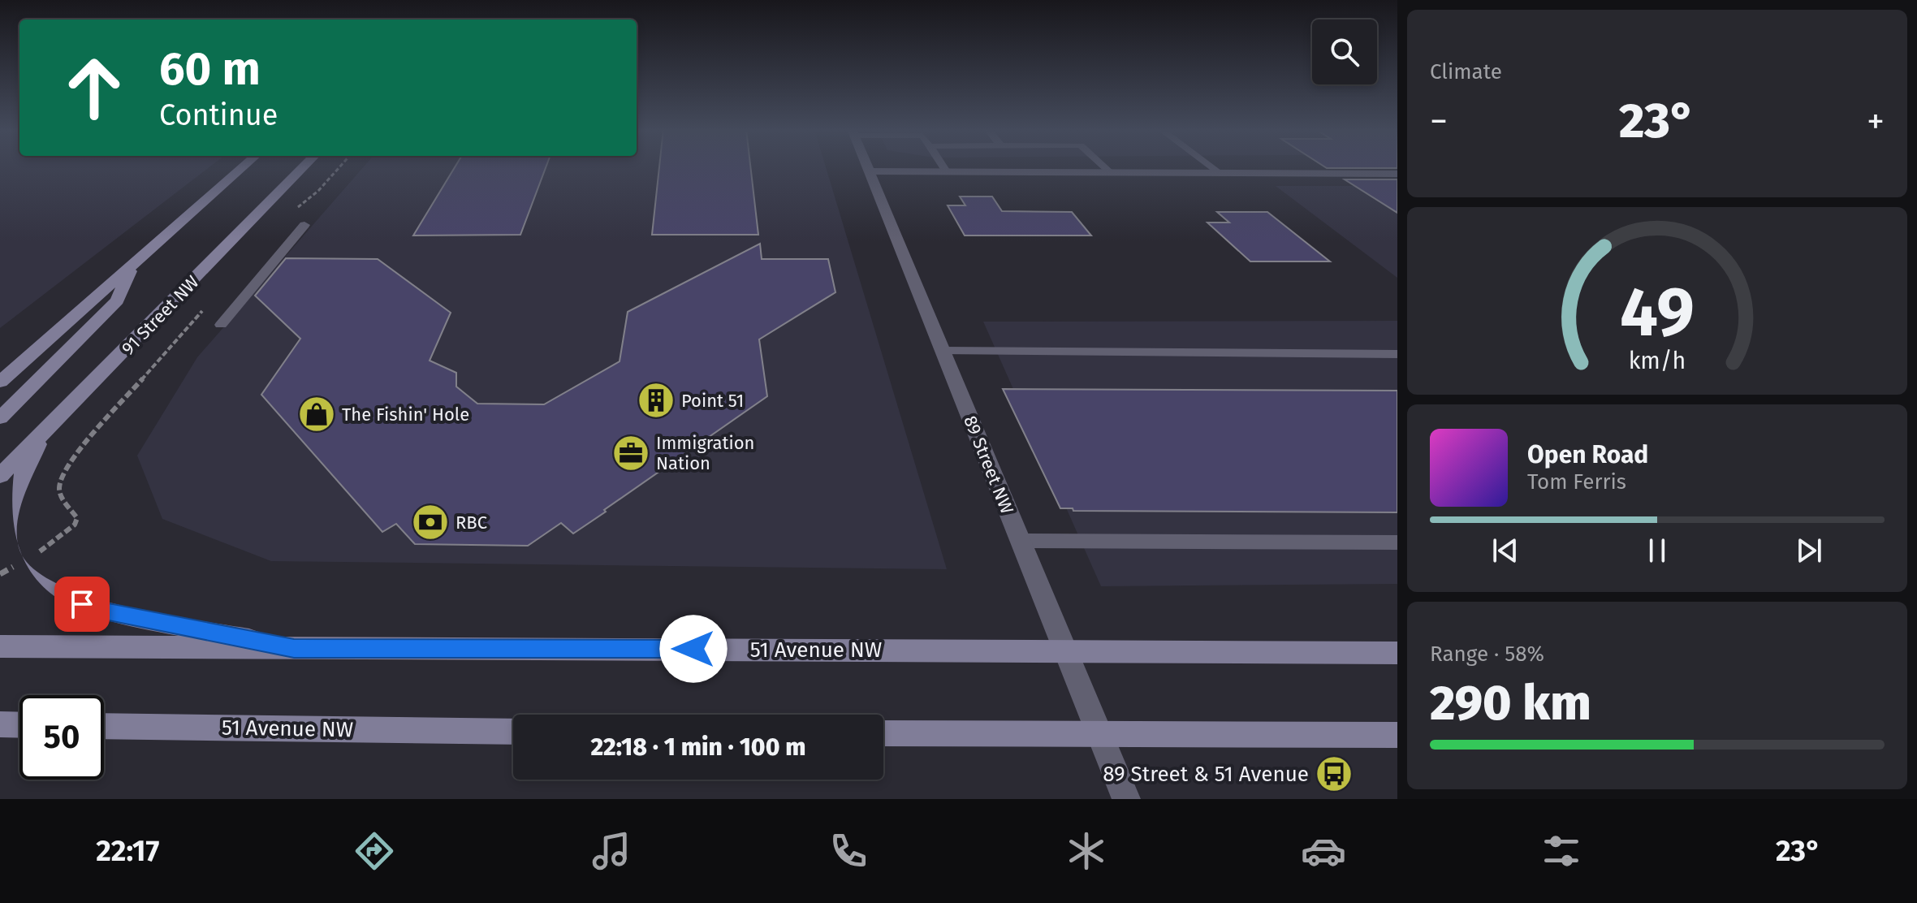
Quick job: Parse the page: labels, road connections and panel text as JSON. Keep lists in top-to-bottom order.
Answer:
{
  "streets": {
    "main road": ["91 Street NW", "51 Avenue NW"],
    "street": ["89 Street NW"]
  },
  "crossings": [
    ["89 Street NW", "51 Avenue NW"]
  ],
  "places": {
    "building": ["Point 51"],
    "shop": ["The Fishin' Hole"],
    "office": ["Immigration Nation"],
    "bank": ["RBC"],
    "bus stop": ["89 Street & 51 Avenue"]
  },
  "page": {
    "tile": [
      "Climate",
      ["Range · 58%", "290 km"]
    ],
    "turn": ["60 m", "Continue"],
    "heat": ["−", "23°", "+"],
    "song": ["Open Road", "Tom Ferris"],
    "limit": "50",
    "trip": "22:18 · 1 min · 100 m",
    "tabs": ["22:17", "23°"],
    "gauge": ["49", "km/h"]
  }
}
